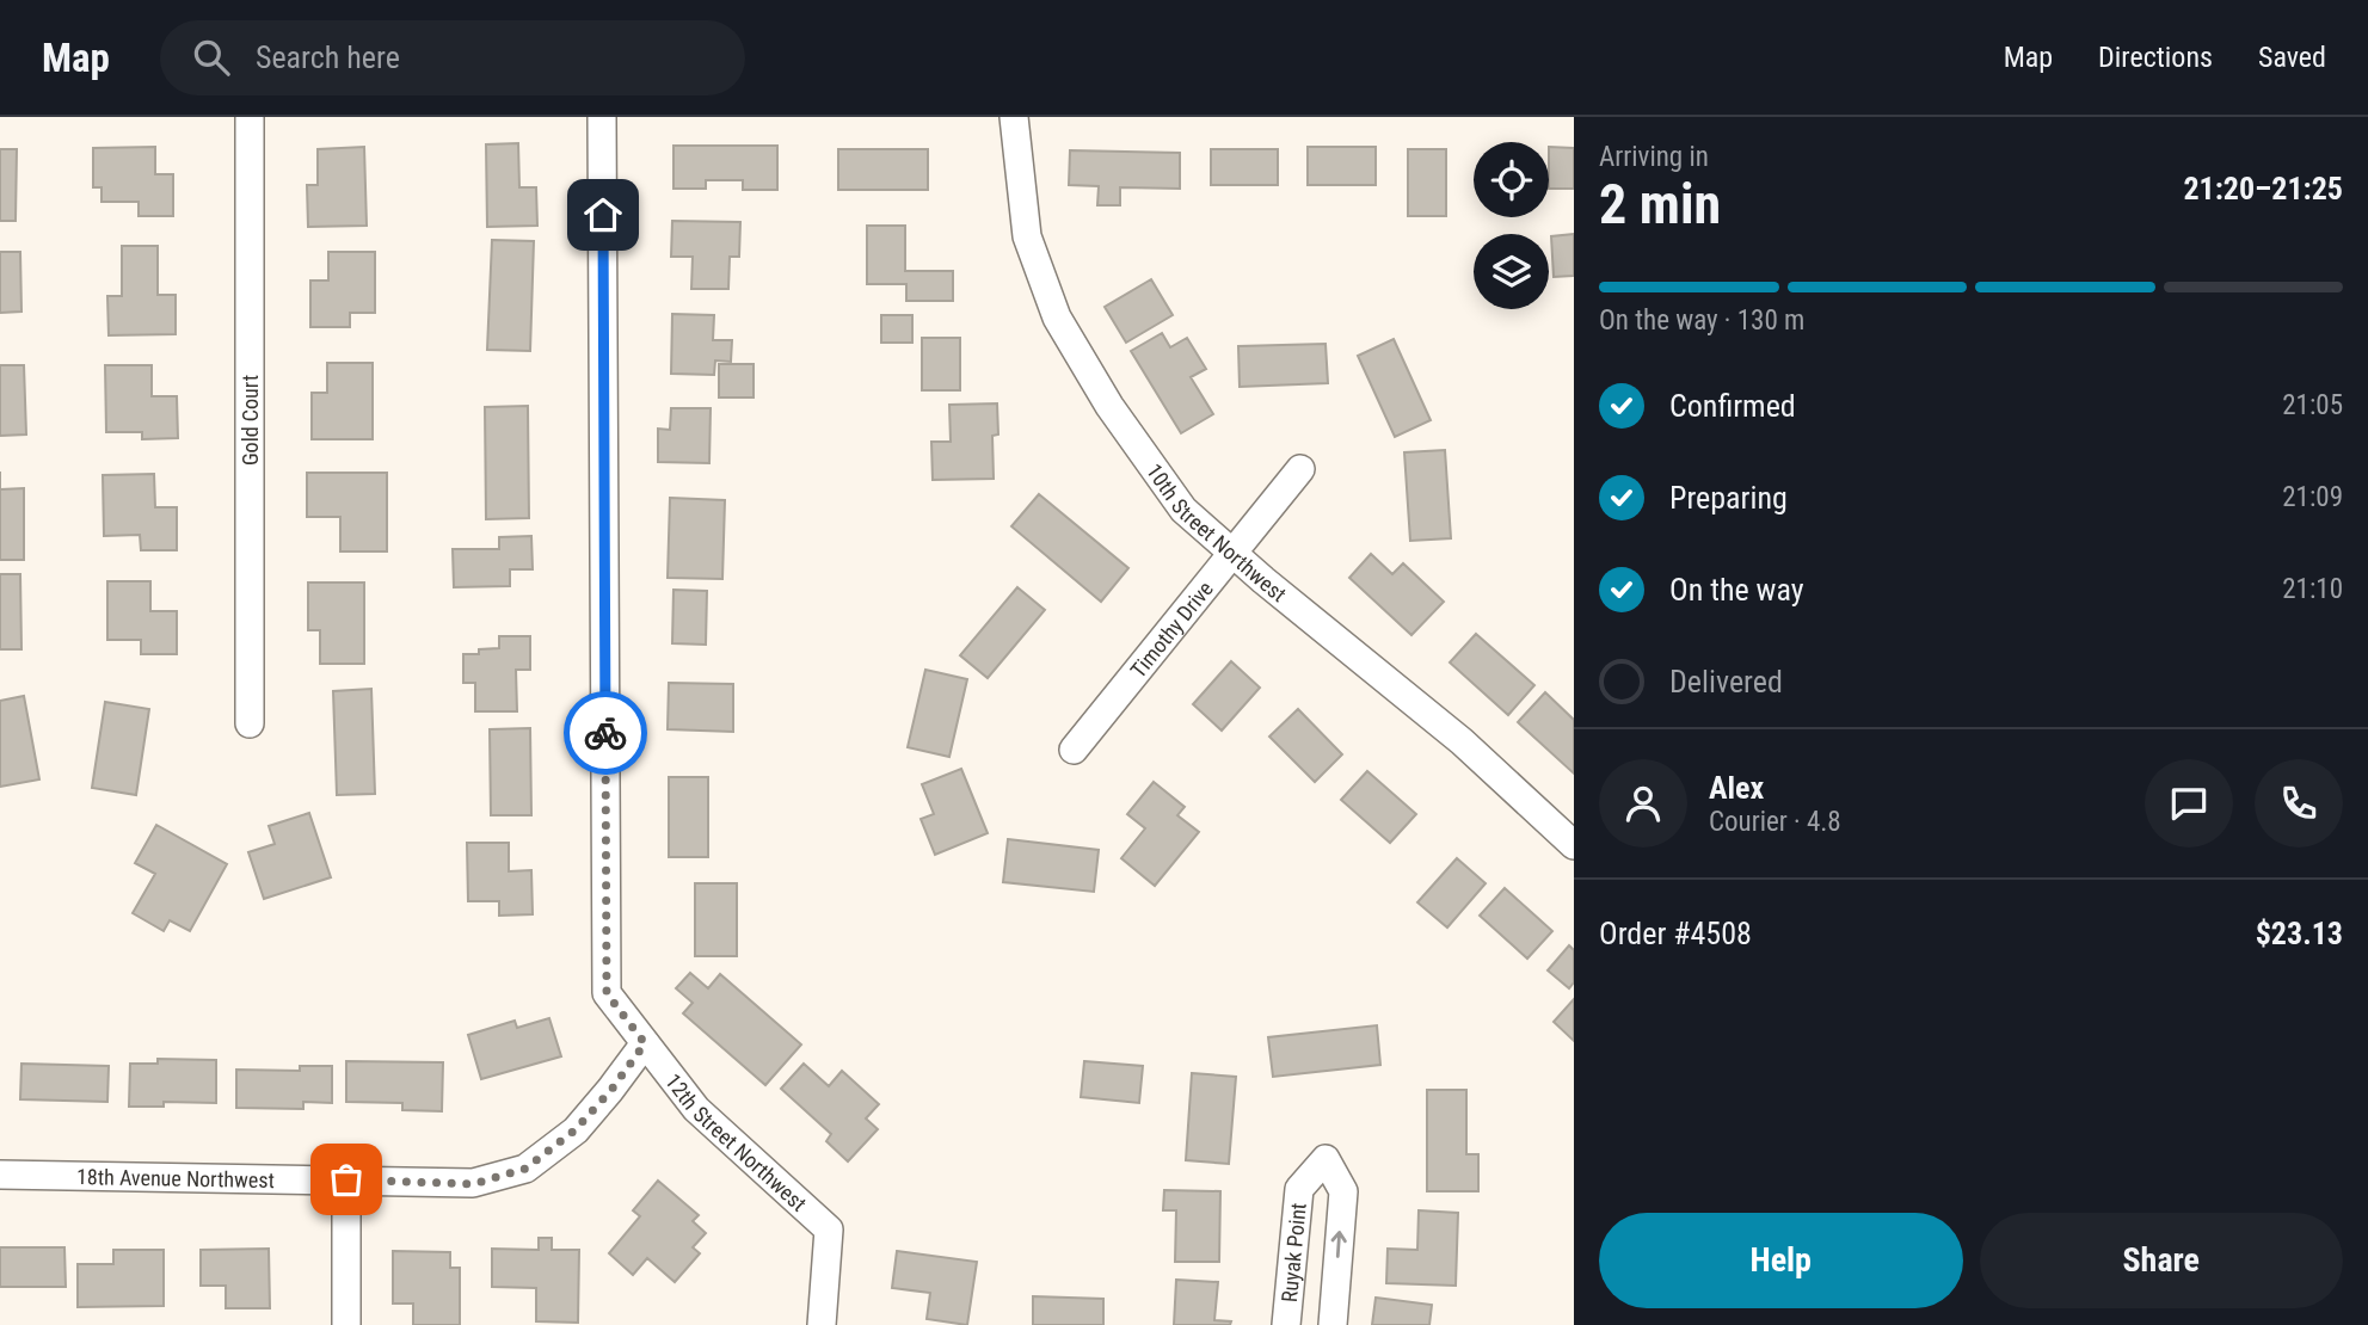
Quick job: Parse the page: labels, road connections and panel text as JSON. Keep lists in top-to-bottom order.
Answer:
{
  "streets": {
    "street": [
      "Gold Court",
      "10th Street Northwest",
      "Timothy Drive",
      "12th Street Northwest",
      "18th Avenue Northwest",
      "Ruyak Point"
    ]
  },
  "crossings": [
    ["10th Street Northwest", "Timothy Drive"],
    ["12th Street Northwest", "18th Avenue Northwest"]
  ],
  "page": {
    "header": "Map",
    "search": "Search here",
    "nav": ["Map", "Directions", "Saved"],
    "heading": ["2 min", "Arriving in", "21:20–21:25"],
    "panel": [
      "Alex",
      "Courier · 4.8",
      "Order #4508",
      "$23.13"
    ],
    "bar": "On the way · 130 m",
    "list": [
      ["Confirmed", "21:05"],
      ["Preparing", "21:09"],
      ["On the way", "21:10"],
      "Delivered"
    ],
    "buttons": ["Help", "Share"]
  }
}
